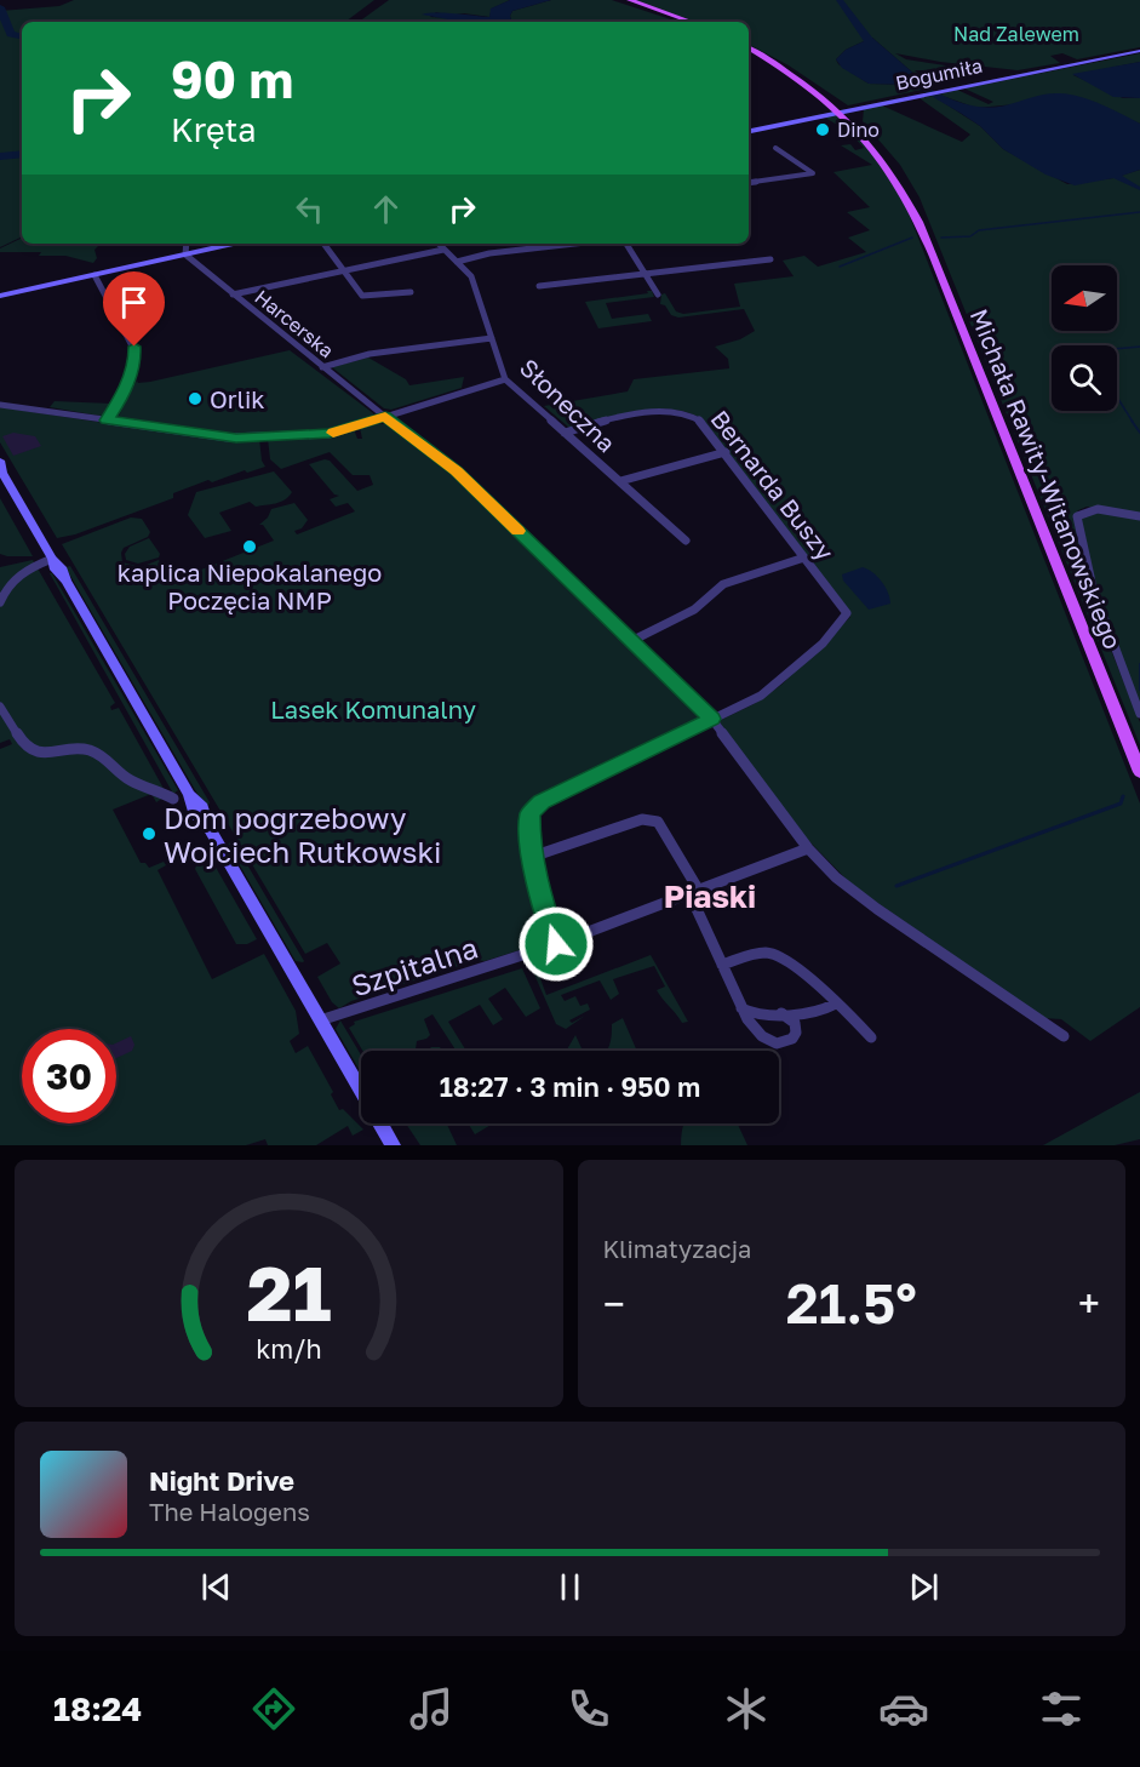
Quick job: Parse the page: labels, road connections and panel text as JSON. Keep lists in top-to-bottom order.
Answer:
{
  "streets": {
    "main road": ["Michała Rawity-Witanowskiego"],
    "street": [
      "Bogumiła",
      "Harcerska",
      "Słoneczna",
      "Bernarda Buszy",
      "Szpitalna"
    ]
  },
  "crossings": [
    ["Bogumiła", "Michała Rawity-Witanowskiego"],
    ["Harcerska", "Bernarda Buszy"],
    ["Harcerska", "Szpitalna"],
    ["Słoneczna", "Bernarda Buszy"]
  ],
  "districts": ["Piaski"],
  "parks": ["Nad Zalewem", "Lasek Komunalny"],
  "places": [
    "Dino",
    "Orlik",
    "kaplica Niepokalanego Poczęcia NMP",
    "Dom pogrzebowy Wojciech Rutkowski"
  ],
  "north": "left",
  "page": {
    "turn": ["90 m", "Kręta"],
    "limit": "30",
    "trip": "18:27 · 3 min · 950 m",
    "tile": "Klimatyzacja",
    "heat": ["−", "21.5°", "+"],
    "song": ["Night Drive", "The Halogens"],
    "tabs": "18:24",
    "gauge": ["21", "km/h"]
  }
}
